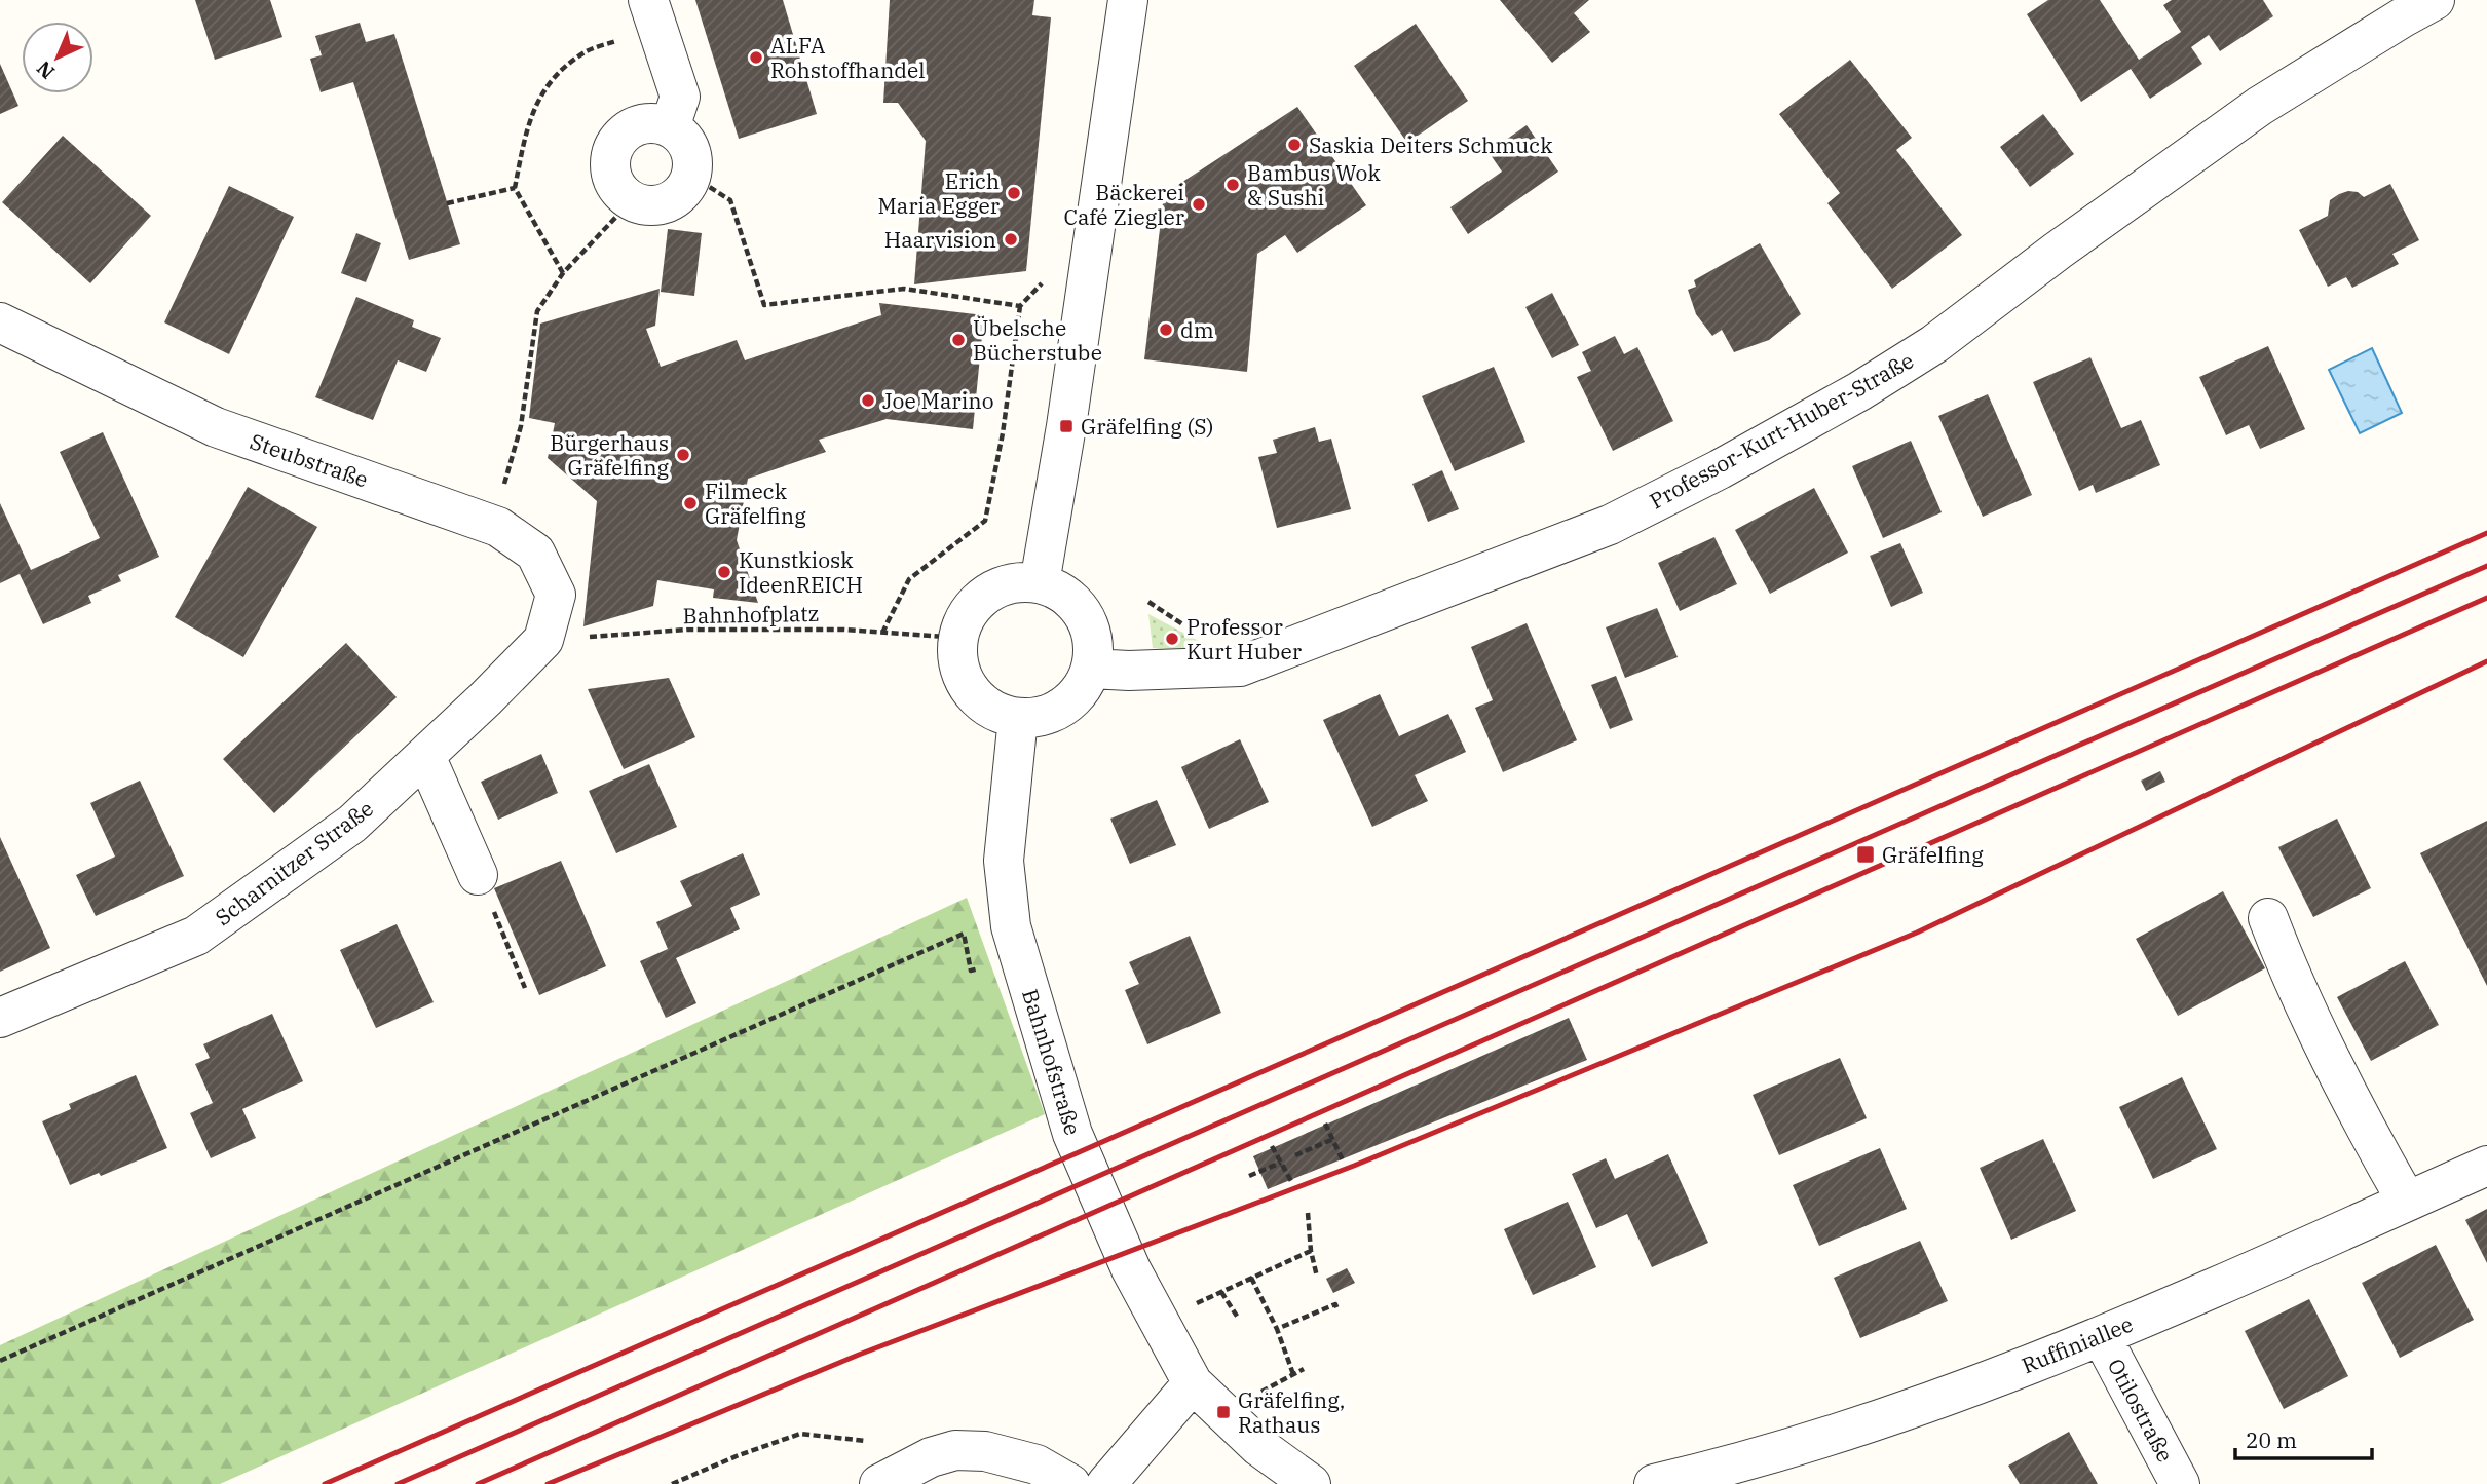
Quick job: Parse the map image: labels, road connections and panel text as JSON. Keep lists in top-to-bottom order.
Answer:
{
  "streets": {
    "street": [
      "Professor-Kurt-Huber-Straße",
      "Steubstraße",
      "Scharnitzer Straße",
      "Bahnhofstraße",
      "Ruffiniallee",
      "Otilostraße"
    ],
    "path": ["Bahnhofplatz"]
  },
  "crossings": [
    ["Professor-Kurt-Huber-Straße", "Bahnhofplatz"],
    ["Professor-Kurt-Huber-Straße", "Bahnhofstraße"],
    ["Steubstraße", "Bahnhofplatz"],
    ["Steubstraße", "Scharnitzer Straße"],
    ["Bahnhofplatz", "Scharnitzer Straße"],
    ["Bahnhofplatz", "Bahnhofstraße"],
    ["Ruffiniallee", "Otilostraße"]
  ],
  "places": {
    "other": [
      "ALFA Rohstoffhandel",
      "Saskia Deiters Schmuck",
      "Bambus Wok & Sushi",
      "Erich Maria Egger",
      "Bäckerei Café Ziegler",
      "Haarvision",
      "dm",
      "Übelsche Bücherstube",
      "Joe Marino",
      "Bürgerhaus Gräfelfing",
      "Filmeck Gräfelfing",
      "Kunstkiosk IdeenREICH",
      "Professor Kurt Huber"
    ],
    "transit": ["Gräfelfing (S)", "Gräfelfing", "Gräfelfing, Rathaus"]
  },
  "scale_bar": "20 m",
  "north": "bottom left"
}
